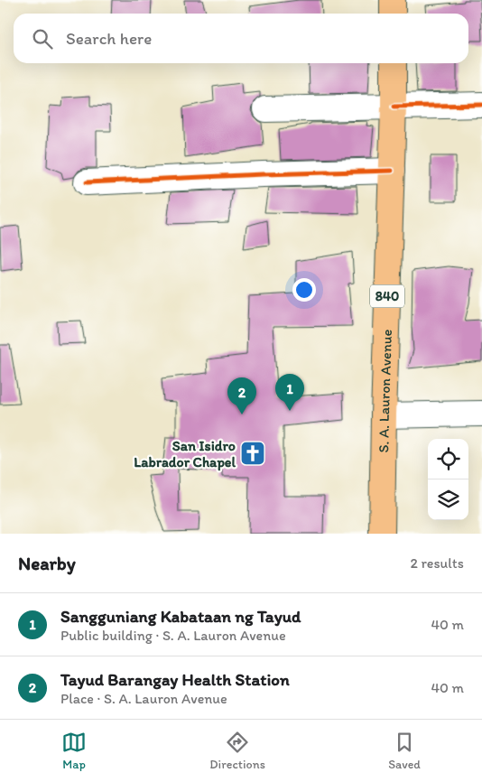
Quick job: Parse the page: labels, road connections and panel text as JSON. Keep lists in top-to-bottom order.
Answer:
{
  "streets": {
    "highway": ["840", "S. A. Lauron Avenue"]
  },
  "places": {
    "church": ["San Isidro Labrador Chapel"]
  },
  "page": {
    "search": "Search here",
    "pins": ["1", "2"],
    "heading": ["Nearby", "2 results"],
    "list": [
      {
        "mark": "1",
        "name": "Sangguniang Kabataan ng Tayud",
        "note": "Public building · S. A. Lauron Avenue",
        "value": "40 m"
      },
      {
        "mark": "2",
        "name": "Tayud Barangay Health Station",
        "note": "Place · S. A. Lauron Avenue",
        "value": "40 m"
      }
    ],
    "nav": ["Map", "Directions", "Saved"]
  }
}
